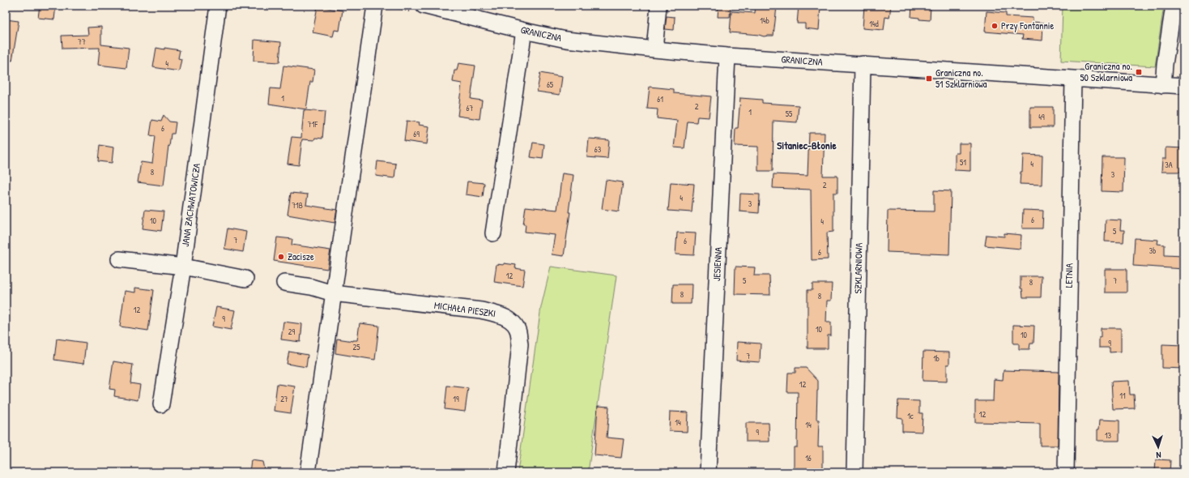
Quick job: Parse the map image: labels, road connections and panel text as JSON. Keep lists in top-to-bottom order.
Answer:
{
  "streets": {
    "street": [
      "GRANICZNA",
      "JANA ZACHWATOWICZA",
      "JESIENNA",
      "SZKLARNIOWA",
      "LETNIA",
      "MICHAŁA PIESZKI"
    ]
  },
  "crossings": [
    ["GRANICZNA", "JESIENNA"],
    ["GRANICZNA", "SZKLARNIOWA"],
    ["GRANICZNA", "LETNIA"]
  ],
  "districts": ["Sitaniec-Błonie"],
  "places": {
    "other": ["Przy Fontannie", "Zacisze"],
    "transit": ["Graniczna no. 50 Szklarniowa", "Graniczna no. 51 Szklarniowa"]
  },
  "house_numbers": [
    "14b",
    "14d",
    "77",
    "4",
    "65",
    "1",
    "61",
    "2",
    "67",
    "1",
    "55",
    "49",
    "71F",
    "6",
    "69",
    "63",
    "51",
    "4",
    "3A",
    "8",
    "3",
    "2",
    "4",
    "3",
    "71B",
    "6",
    "10",
    "4",
    "5",
    "7",
    "6",
    "3b",
    "6",
    "12",
    "5",
    "7",
    "8",
    "8",
    "8",
    "12",
    "9",
    "10",
    "29",
    "10",
    "9",
    "25",
    "7",
    "1b",
    "12",
    "11",
    "27",
    "19",
    "12",
    "1c",
    "14",
    "14",
    "9",
    "13",
    "16"
  ],
  "north": "bottom"
}
